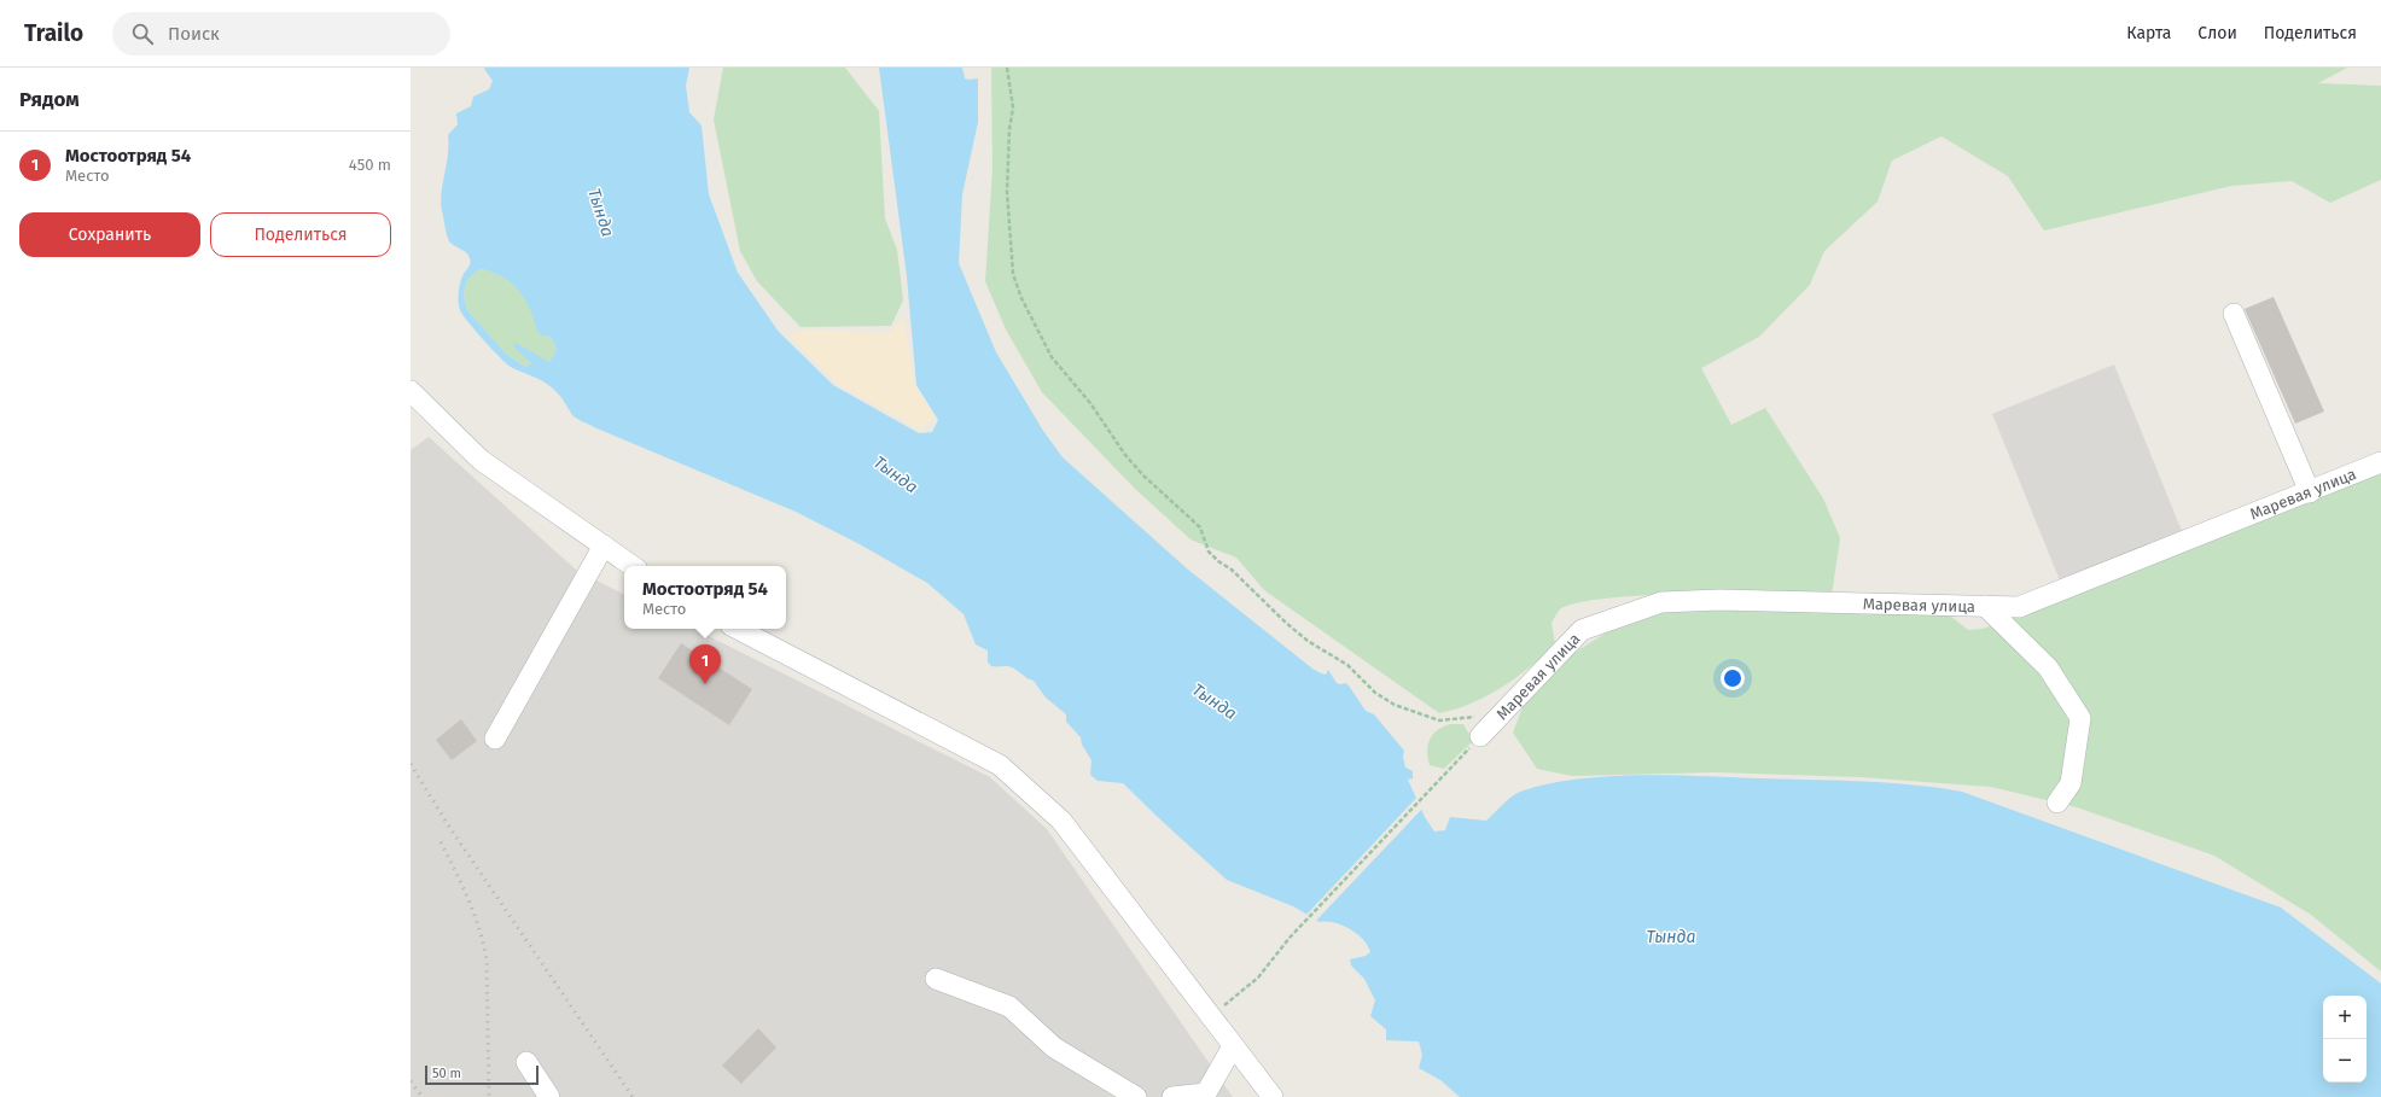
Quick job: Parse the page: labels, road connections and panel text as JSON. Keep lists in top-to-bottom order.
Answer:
{
  "streets": {
    "street": ["Маревая улица"]
  },
  "water": ["Тында"],
  "scale_bar": "50 m",
  "page": {
    "header": "Trailo",
    "search": "Поиск",
    "nav": ["Карта", "Слои", "Поделиться"],
    "heading": "Рядом",
    "list": [
      {
        "mark": "1",
        "name": "Мостоотряд 54",
        "note": "Место",
        "value": "450 m"
      }
    ],
    "buttons": ["Сохранить", "Поделиться"],
    "popup": ["Мостоотряд 54", "Место"],
    "pins": "1",
    "map_buttons": ["+", "−"],
    "scale": "50 m"
  }
}
